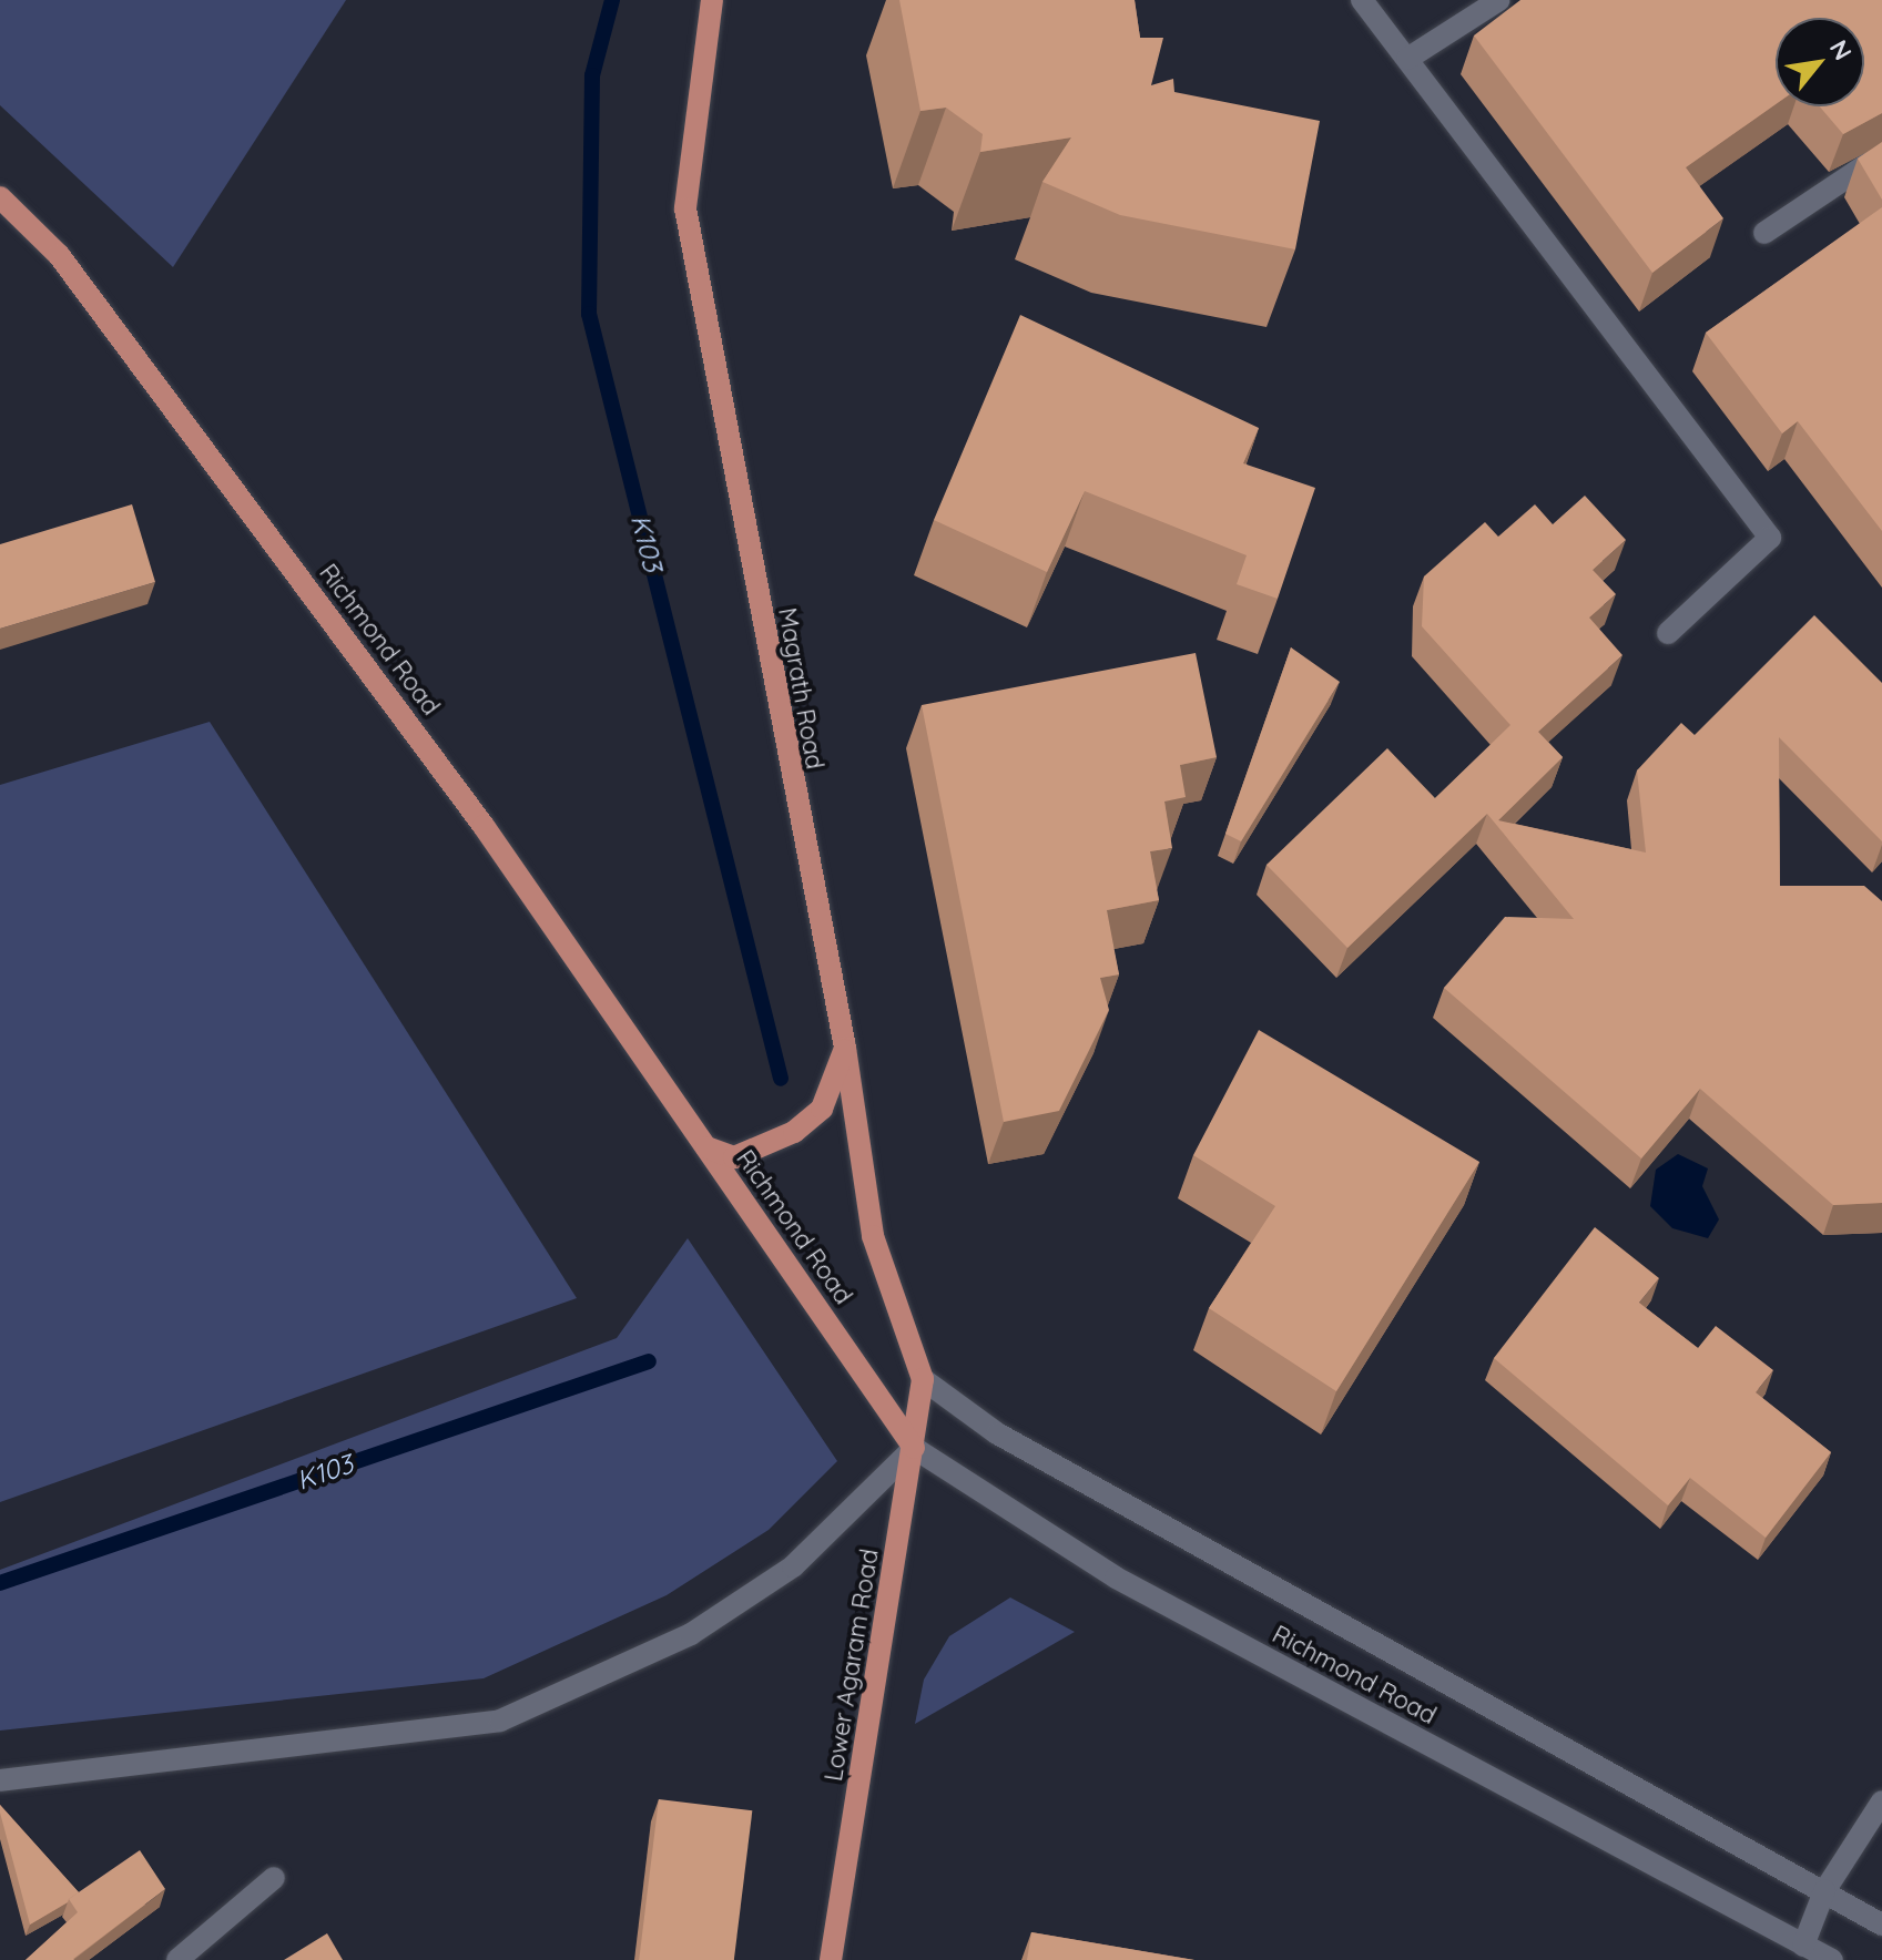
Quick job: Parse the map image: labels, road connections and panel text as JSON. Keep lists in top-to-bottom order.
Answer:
{
  "streets": {
    "main road": ["Richmond Road", "Magrath Road", "Lower Agaram Road"]
  },
  "crossings": [
    ["Richmond Road", "Magrath Road"],
    ["Richmond Road", "Lower Agaram Road"],
    ["Magrath Road", "Lower Agaram Road"]
  ],
  "water": ["K103"],
  "north": "top right"
}
